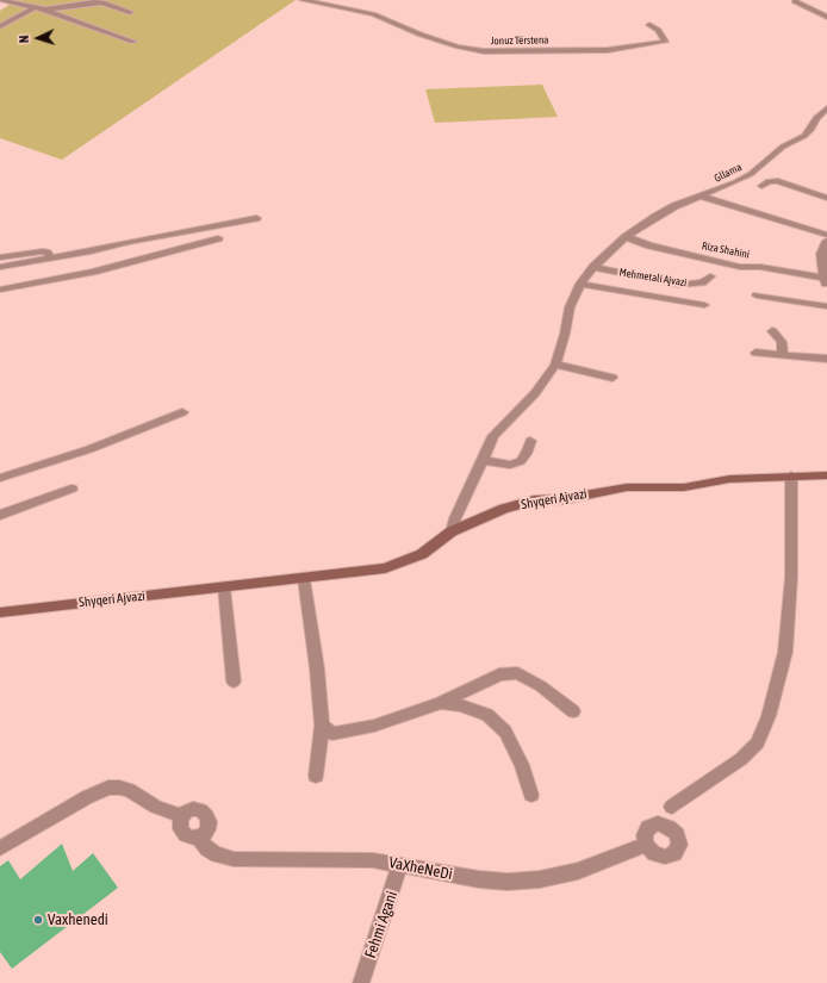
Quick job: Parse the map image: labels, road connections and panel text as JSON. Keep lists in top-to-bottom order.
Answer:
{
  "streets": {
    "street": [
      "Jonuz Tërstena",
      "Gllama",
      "Riza Shahini",
      "Mehmetali Ajvazi",
      "Shyqeri Ajvazi",
      "VaXheNeDi",
      "Fehmi Agani"
    ]
  },
  "crossings": [
    ["Gllama", "Riza Shahini"],
    ["Gllama", "Mehmetali Ajvazi"],
    ["Riza Shahini", "Mehmetali Ajvazi"],
    ["Mehmetali Ajvazi", "Shyqeri Ajvazi"],
    ["VaXheNeDi", "Fehmi Agani"]
  ],
  "places": ["Vaxhenedi"],
  "north": "left"
}
